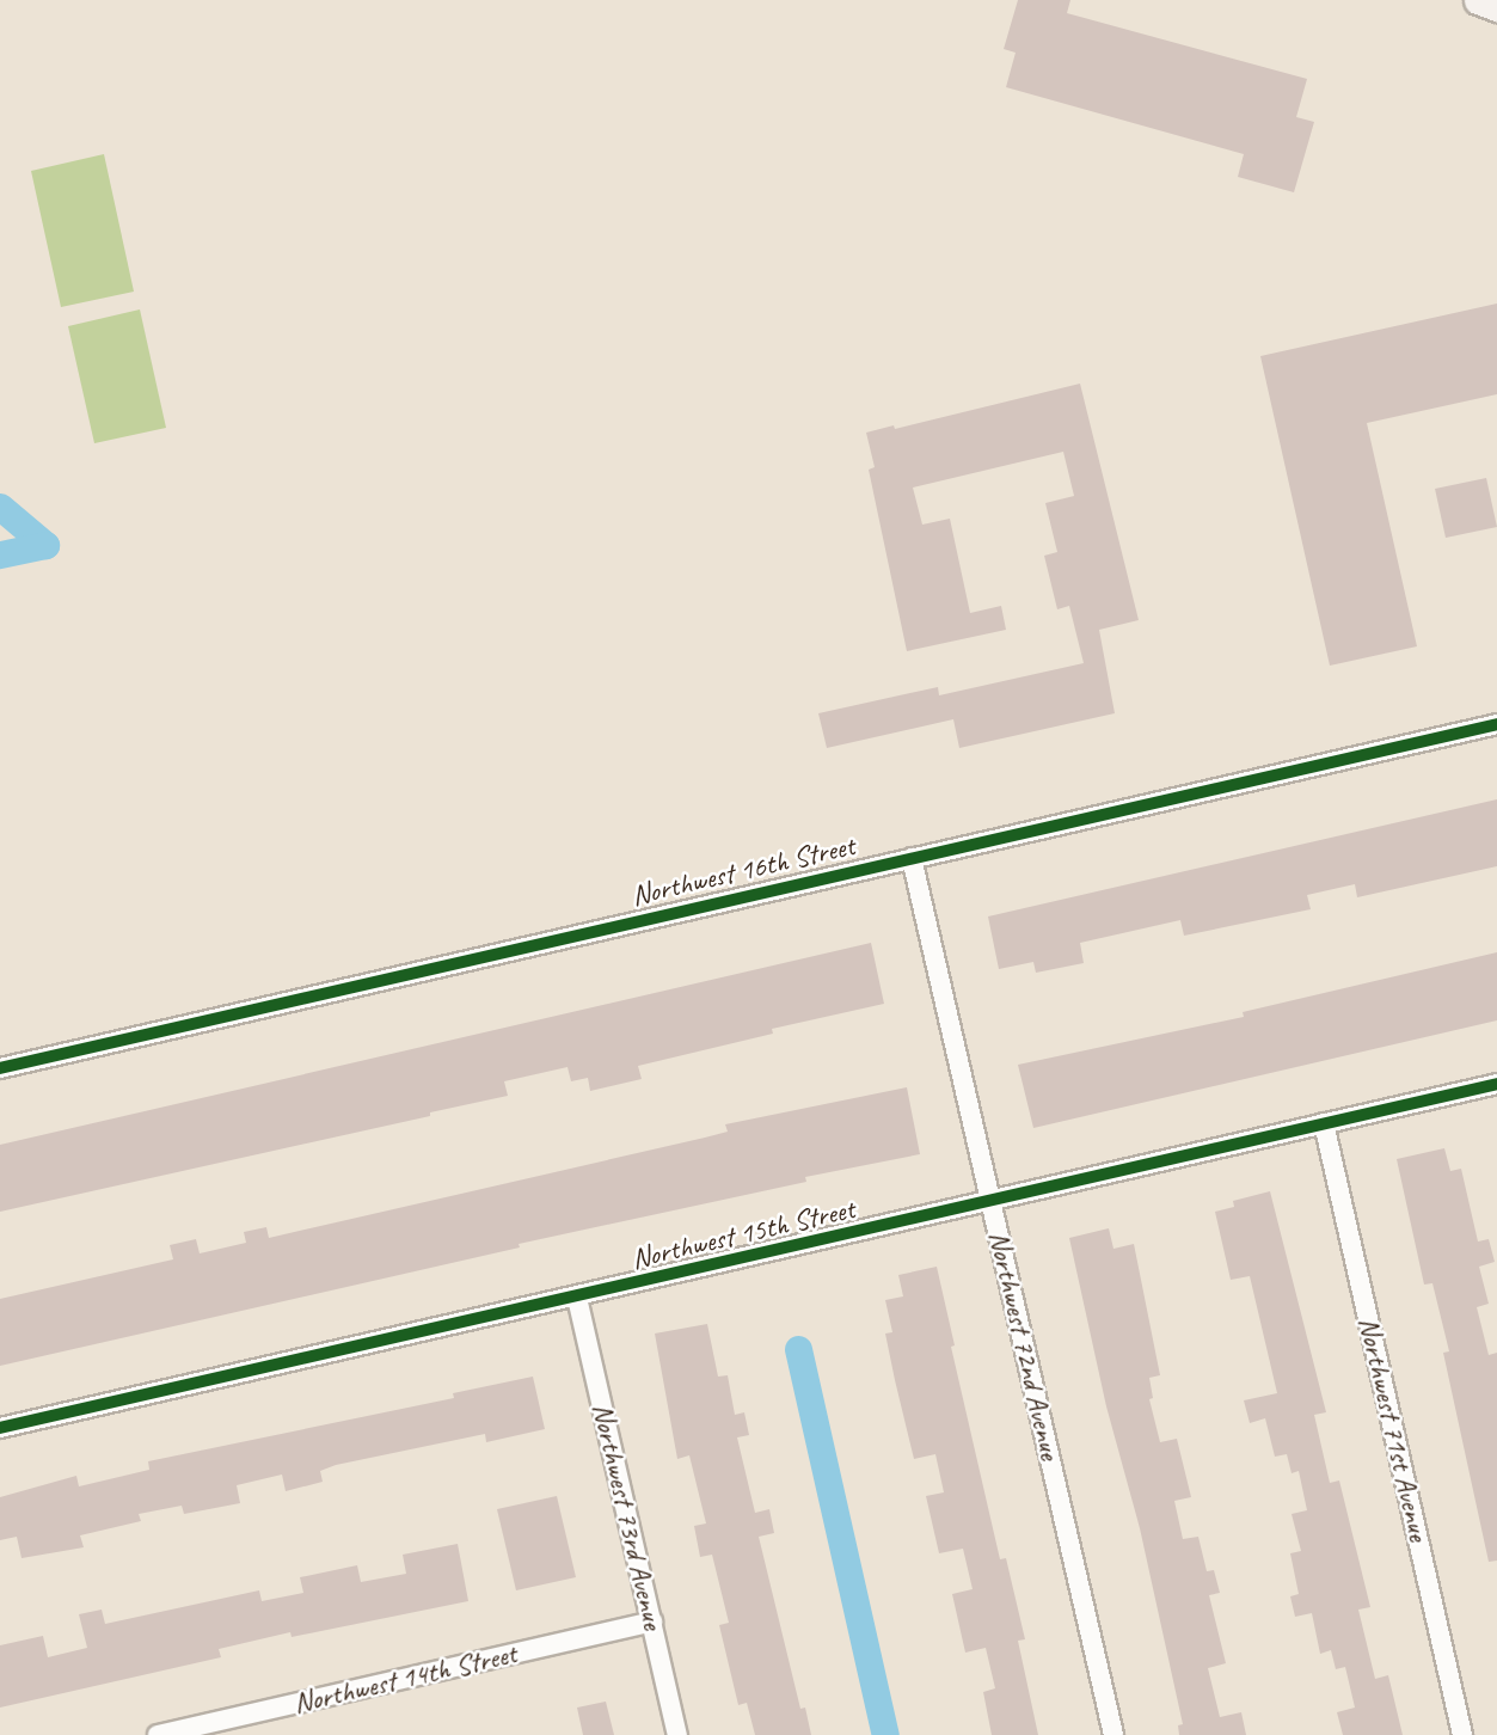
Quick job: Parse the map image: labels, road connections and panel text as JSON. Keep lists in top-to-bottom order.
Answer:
{
  "streets": {
    "street": [
      "Northwest 16th Street",
      "Northwest 15th Street",
      "Northwest 72nd Avenue",
      "Northwest 71st Avenue",
      "Northwest 73rd Avenue",
      "Northwest 14th Street"
    ]
  },
  "crossings": [
    ["Northwest 16th Street", "Northwest 72nd Avenue"],
    ["Northwest 15th Street", "Northwest 72nd Avenue"],
    ["Northwest 15th Street", "Northwest 71st Avenue"],
    ["Northwest 15th Street", "Northwest 73rd Avenue"],
    ["Northwest 73rd Avenue", "Northwest 14th Street"]
  ]
}
